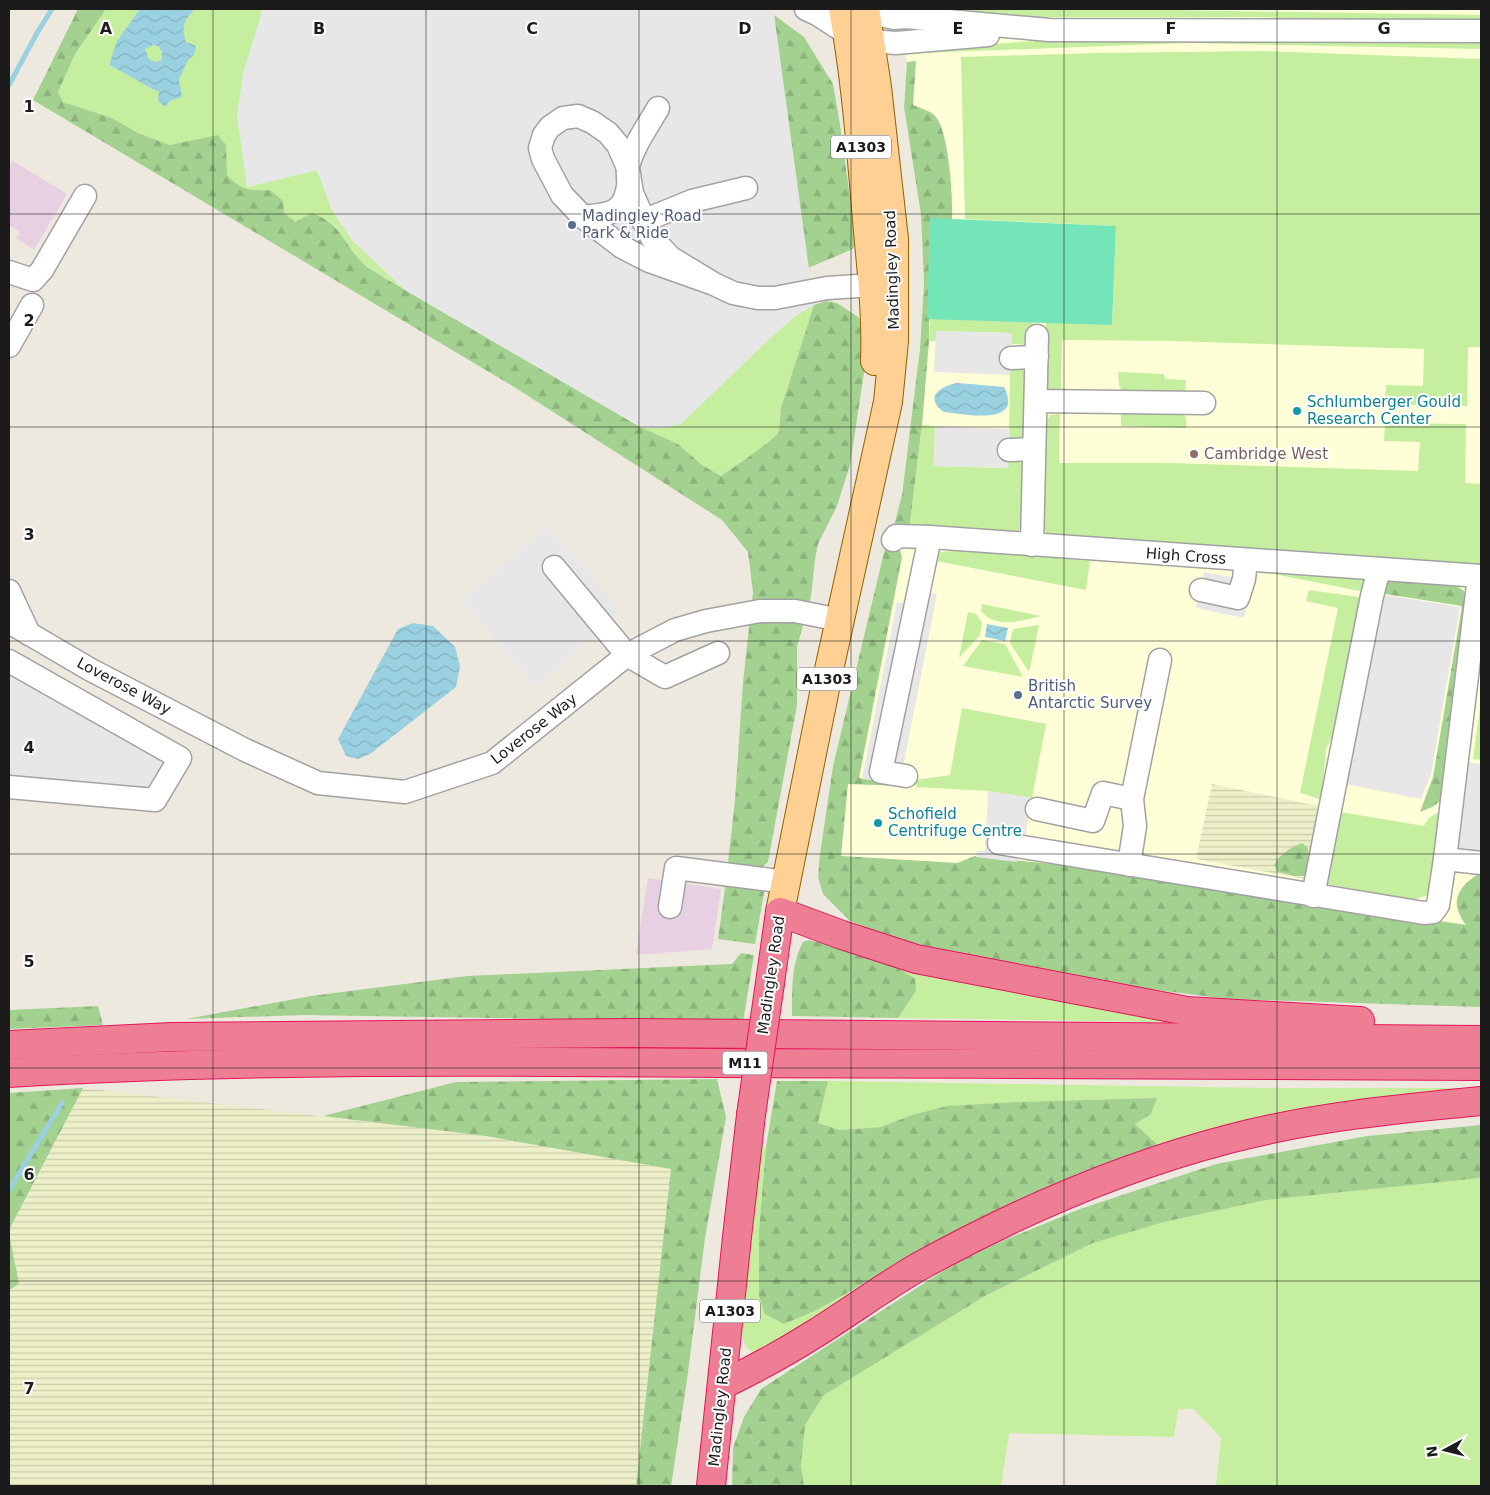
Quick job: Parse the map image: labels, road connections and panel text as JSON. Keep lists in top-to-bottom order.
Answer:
{
  "streets": {
    "highway": ["A1303", "Madingley Road", "M11"],
    "street": ["High Cross", "Loverose Way"]
  },
  "crossings": [
    ["Madingley Road", "Loverose Way"]
  ],
  "places": [
    "Madingley Road Park & Ride",
    "Schlumberger Gould Research Center",
    "Cambridge West",
    "British Antarctic Survey",
    "Schofield Centrifuge Centre"
  ],
  "north": "left",
  "grid": {
    "columns": [
      "A",
      "B",
      "C",
      "D",
      "E",
      "F",
      "G"
    ],
    "rows": [
      "1",
      "2",
      "3",
      "4",
      "5",
      "6",
      "7"
    ]
  }
}
